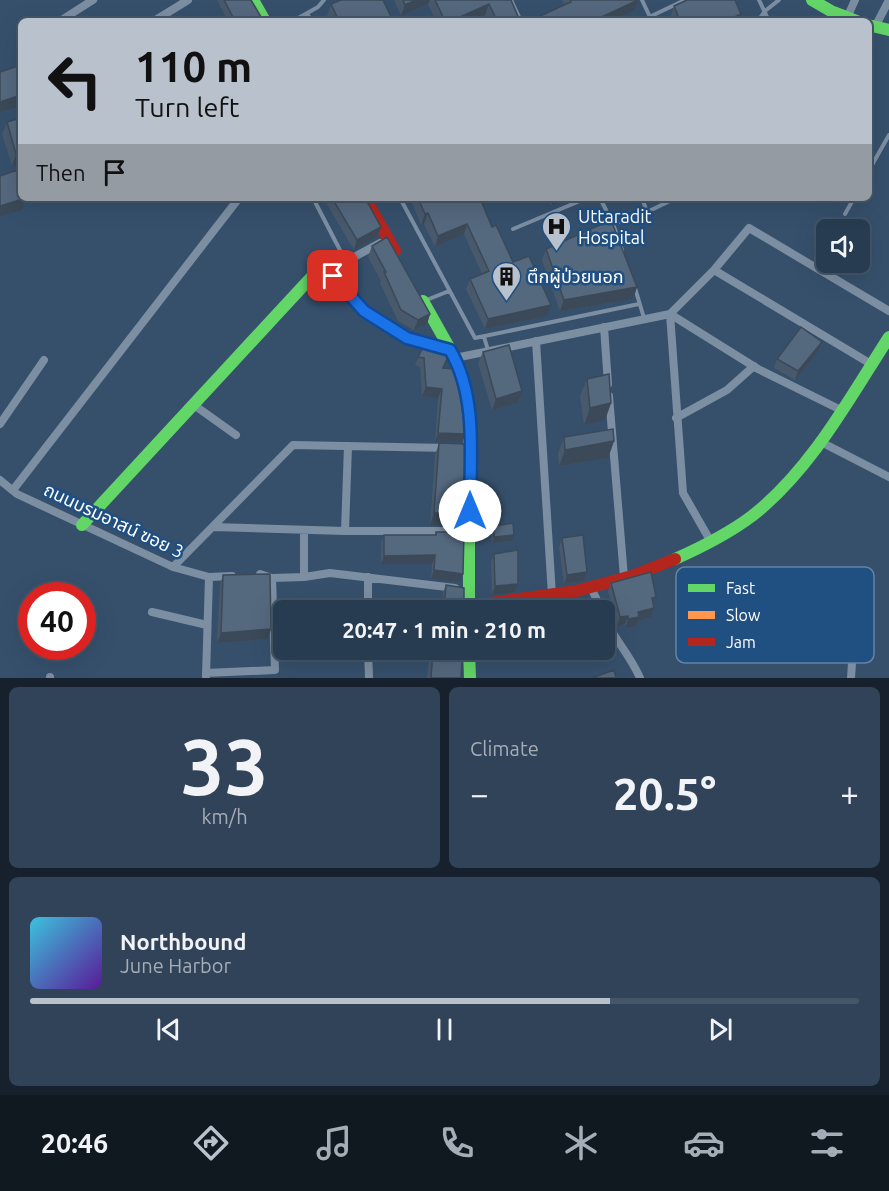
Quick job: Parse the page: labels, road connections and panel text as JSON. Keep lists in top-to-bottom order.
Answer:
{
  "streets": {
    "street": ["ถนนบรมอาสน์ ฃอย 3"]
  },
  "places": {
    "hospital": ["Uttaradit Hospital"],
    "building": ["ตึกผู้ป่วยนอก"]
  },
  "legend": ["Fast", "Slow", "Jam"],
  "page": {
    "turn": ["110 m", "Turn left"],
    "then": "Then",
    "limit": "40",
    "trip": "20:47 · 1 min · 210 m",
    "tile": [
      ["33", "km/h"],
      "Climate"
    ],
    "heat": ["−", "20.5°", "+"],
    "song": ["Northbound", "June Harbor"],
    "tabs": "20:46"
  }
}
